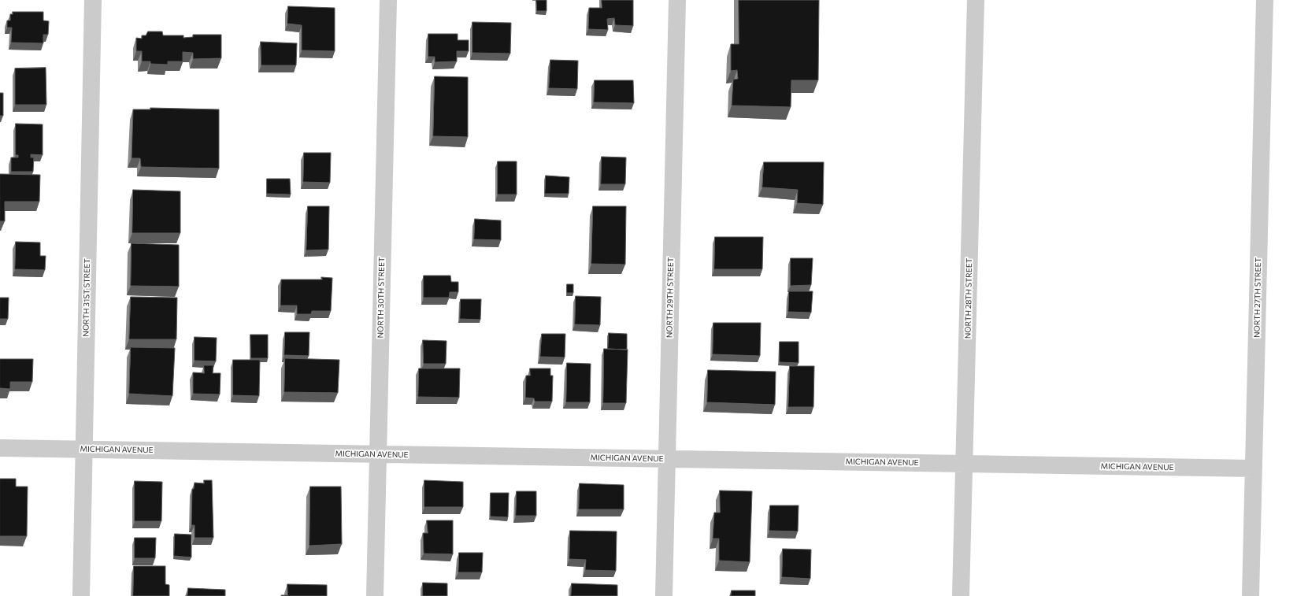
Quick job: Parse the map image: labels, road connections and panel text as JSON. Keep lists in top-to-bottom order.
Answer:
{
  "streets": {
    "street": [
      "NORTH 31ST STREET",
      "NORTH 30TH STREET",
      "NORTH 29TH STREET",
      "NORTH 27TH STREET",
      "NORTH 28TH STREET",
      "MICHIGAN AVENUE"
    ]
  },
  "crossings": [
    ["NORTH 31ST STREET", "MICHIGAN AVENUE"],
    ["NORTH 30TH STREET", "MICHIGAN AVENUE"],
    ["NORTH 29TH STREET", "MICHIGAN AVENUE"],
    ["NORTH 27TH STREET", "MICHIGAN AVENUE"],
    ["NORTH 28TH STREET", "MICHIGAN AVENUE"]
  ]
}
